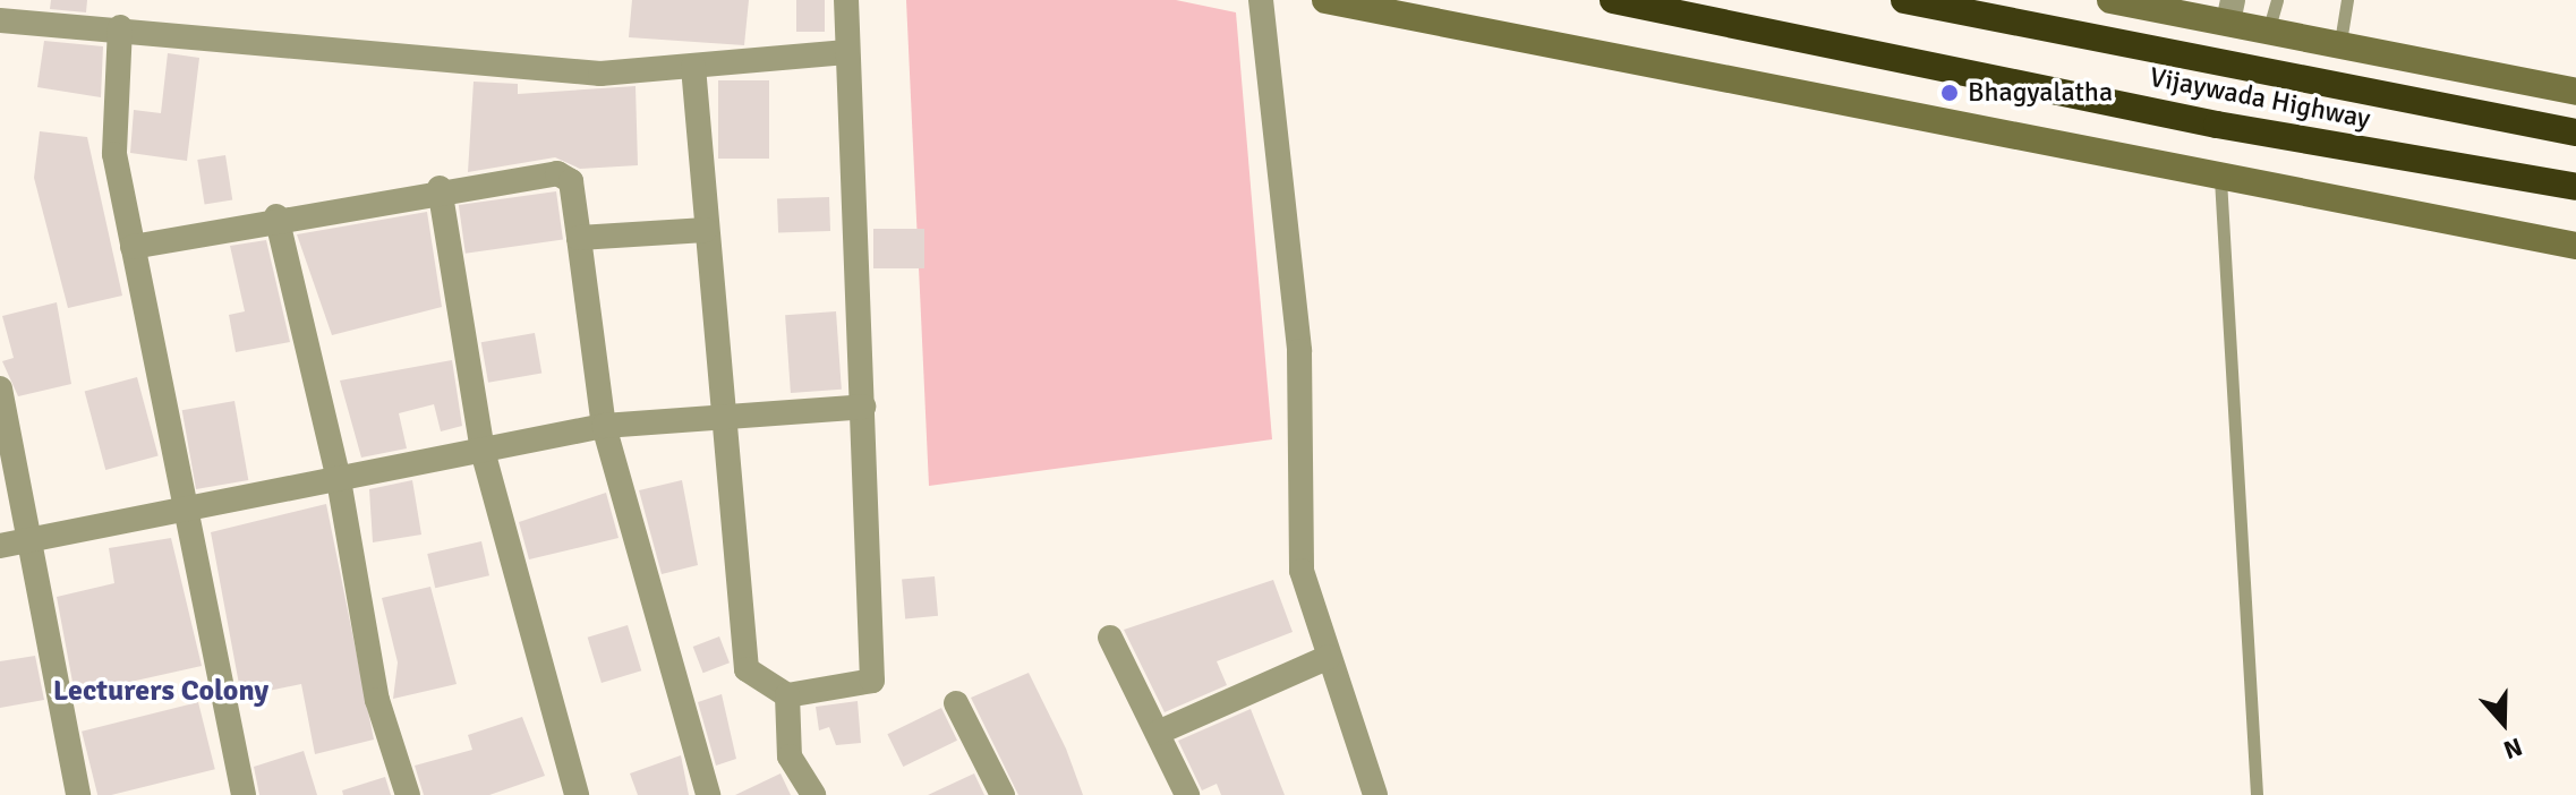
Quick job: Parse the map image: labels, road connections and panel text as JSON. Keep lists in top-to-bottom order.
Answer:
{
  "streets": {
    "highway": ["Vijaywada Highway"]
  },
  "districts": ["Lecturers Colony"],
  "places": ["Bhagyalatha"],
  "north": "bottom"
}
